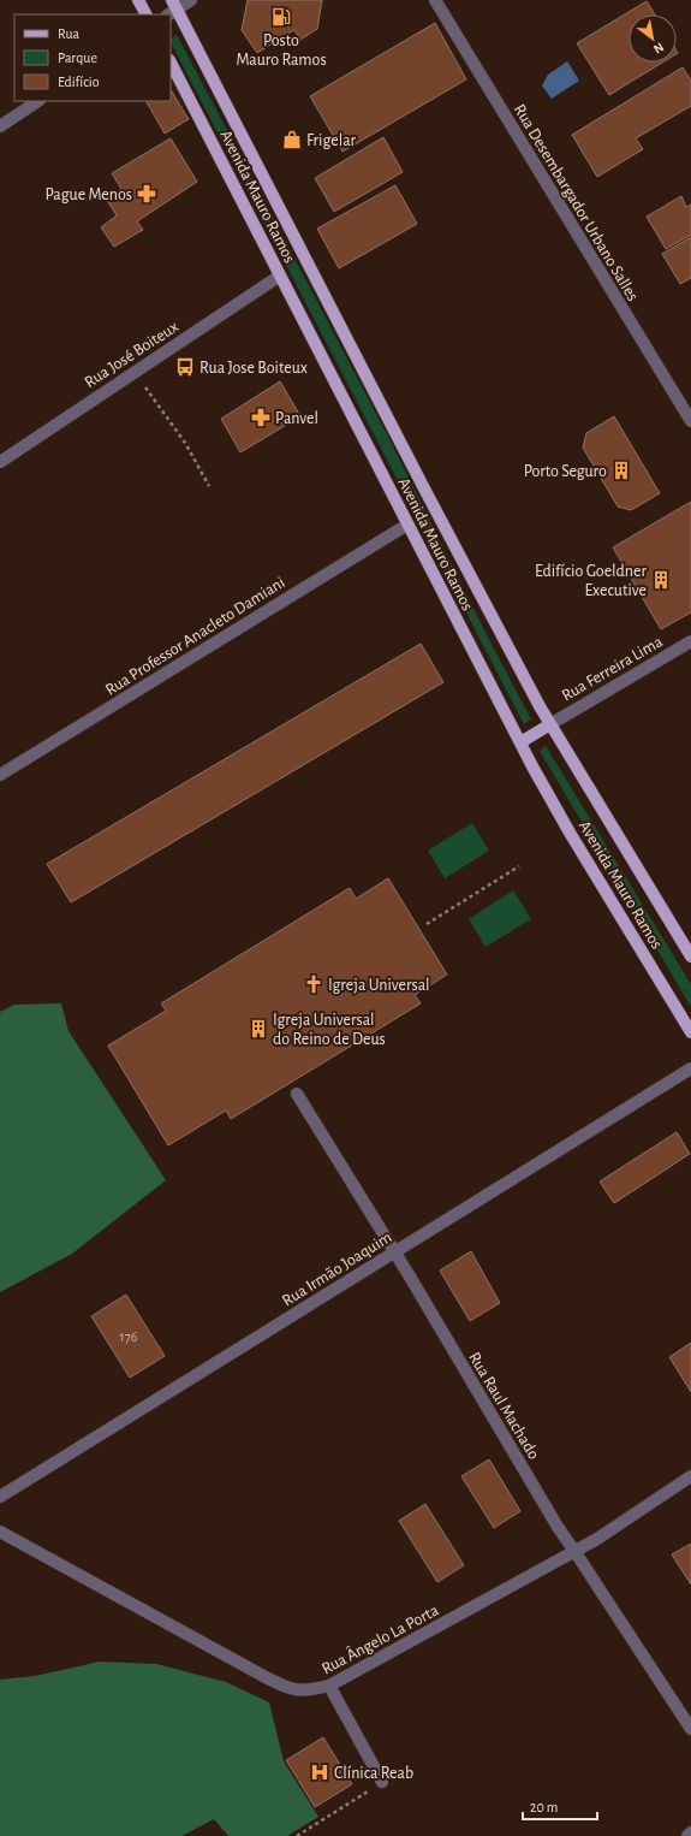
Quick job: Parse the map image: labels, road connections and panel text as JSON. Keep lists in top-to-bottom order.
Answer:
{
  "streets": {
    "main road": ["Avenida Mauro Ramos"],
    "street": [
      "Rua Desembargador Urbano Salles",
      "Rua José Boiteux",
      "Rua Professor Anacleto Damiani",
      "Rua Ferreira Lima",
      "Rua Irmão Joaquim",
      "Rua Raul Machado",
      "Rua Ângelo La Porta"
    ]
  },
  "crossings": [
    ["Avenida Mauro Ramos", "Rua José Boiteux"],
    ["Avenida Mauro Ramos", "Rua Professor Anacleto Damiani"],
    ["Avenida Mauro Ramos", "Rua Ferreira Lima"],
    ["Rua Irmão Joaquim", "Rua Raul Machado"],
    ["Rua Raul Machado", "Rua Ângelo La Porta"]
  ],
  "places": {
    "fuel station": ["Posto Mauro Ramos"],
    "shop": ["Frigelar"],
    "pharmacy": ["Pague Menos", "Panvel"],
    "bus stop": ["Rua Jose Boiteux"],
    "building": ["Porto Seguro", "Edifício Goeldner Executive", "Igreja Universal do Reino de Deus"],
    "church": ["Igreja Universal"],
    "hospital": ["Clínica Reab"]
  },
  "house_numbers": ["176"],
  "legend": ["Rua", "Parque", "Edifício"],
  "scale_bar": "20 m",
  "north": "bottom right"
}
